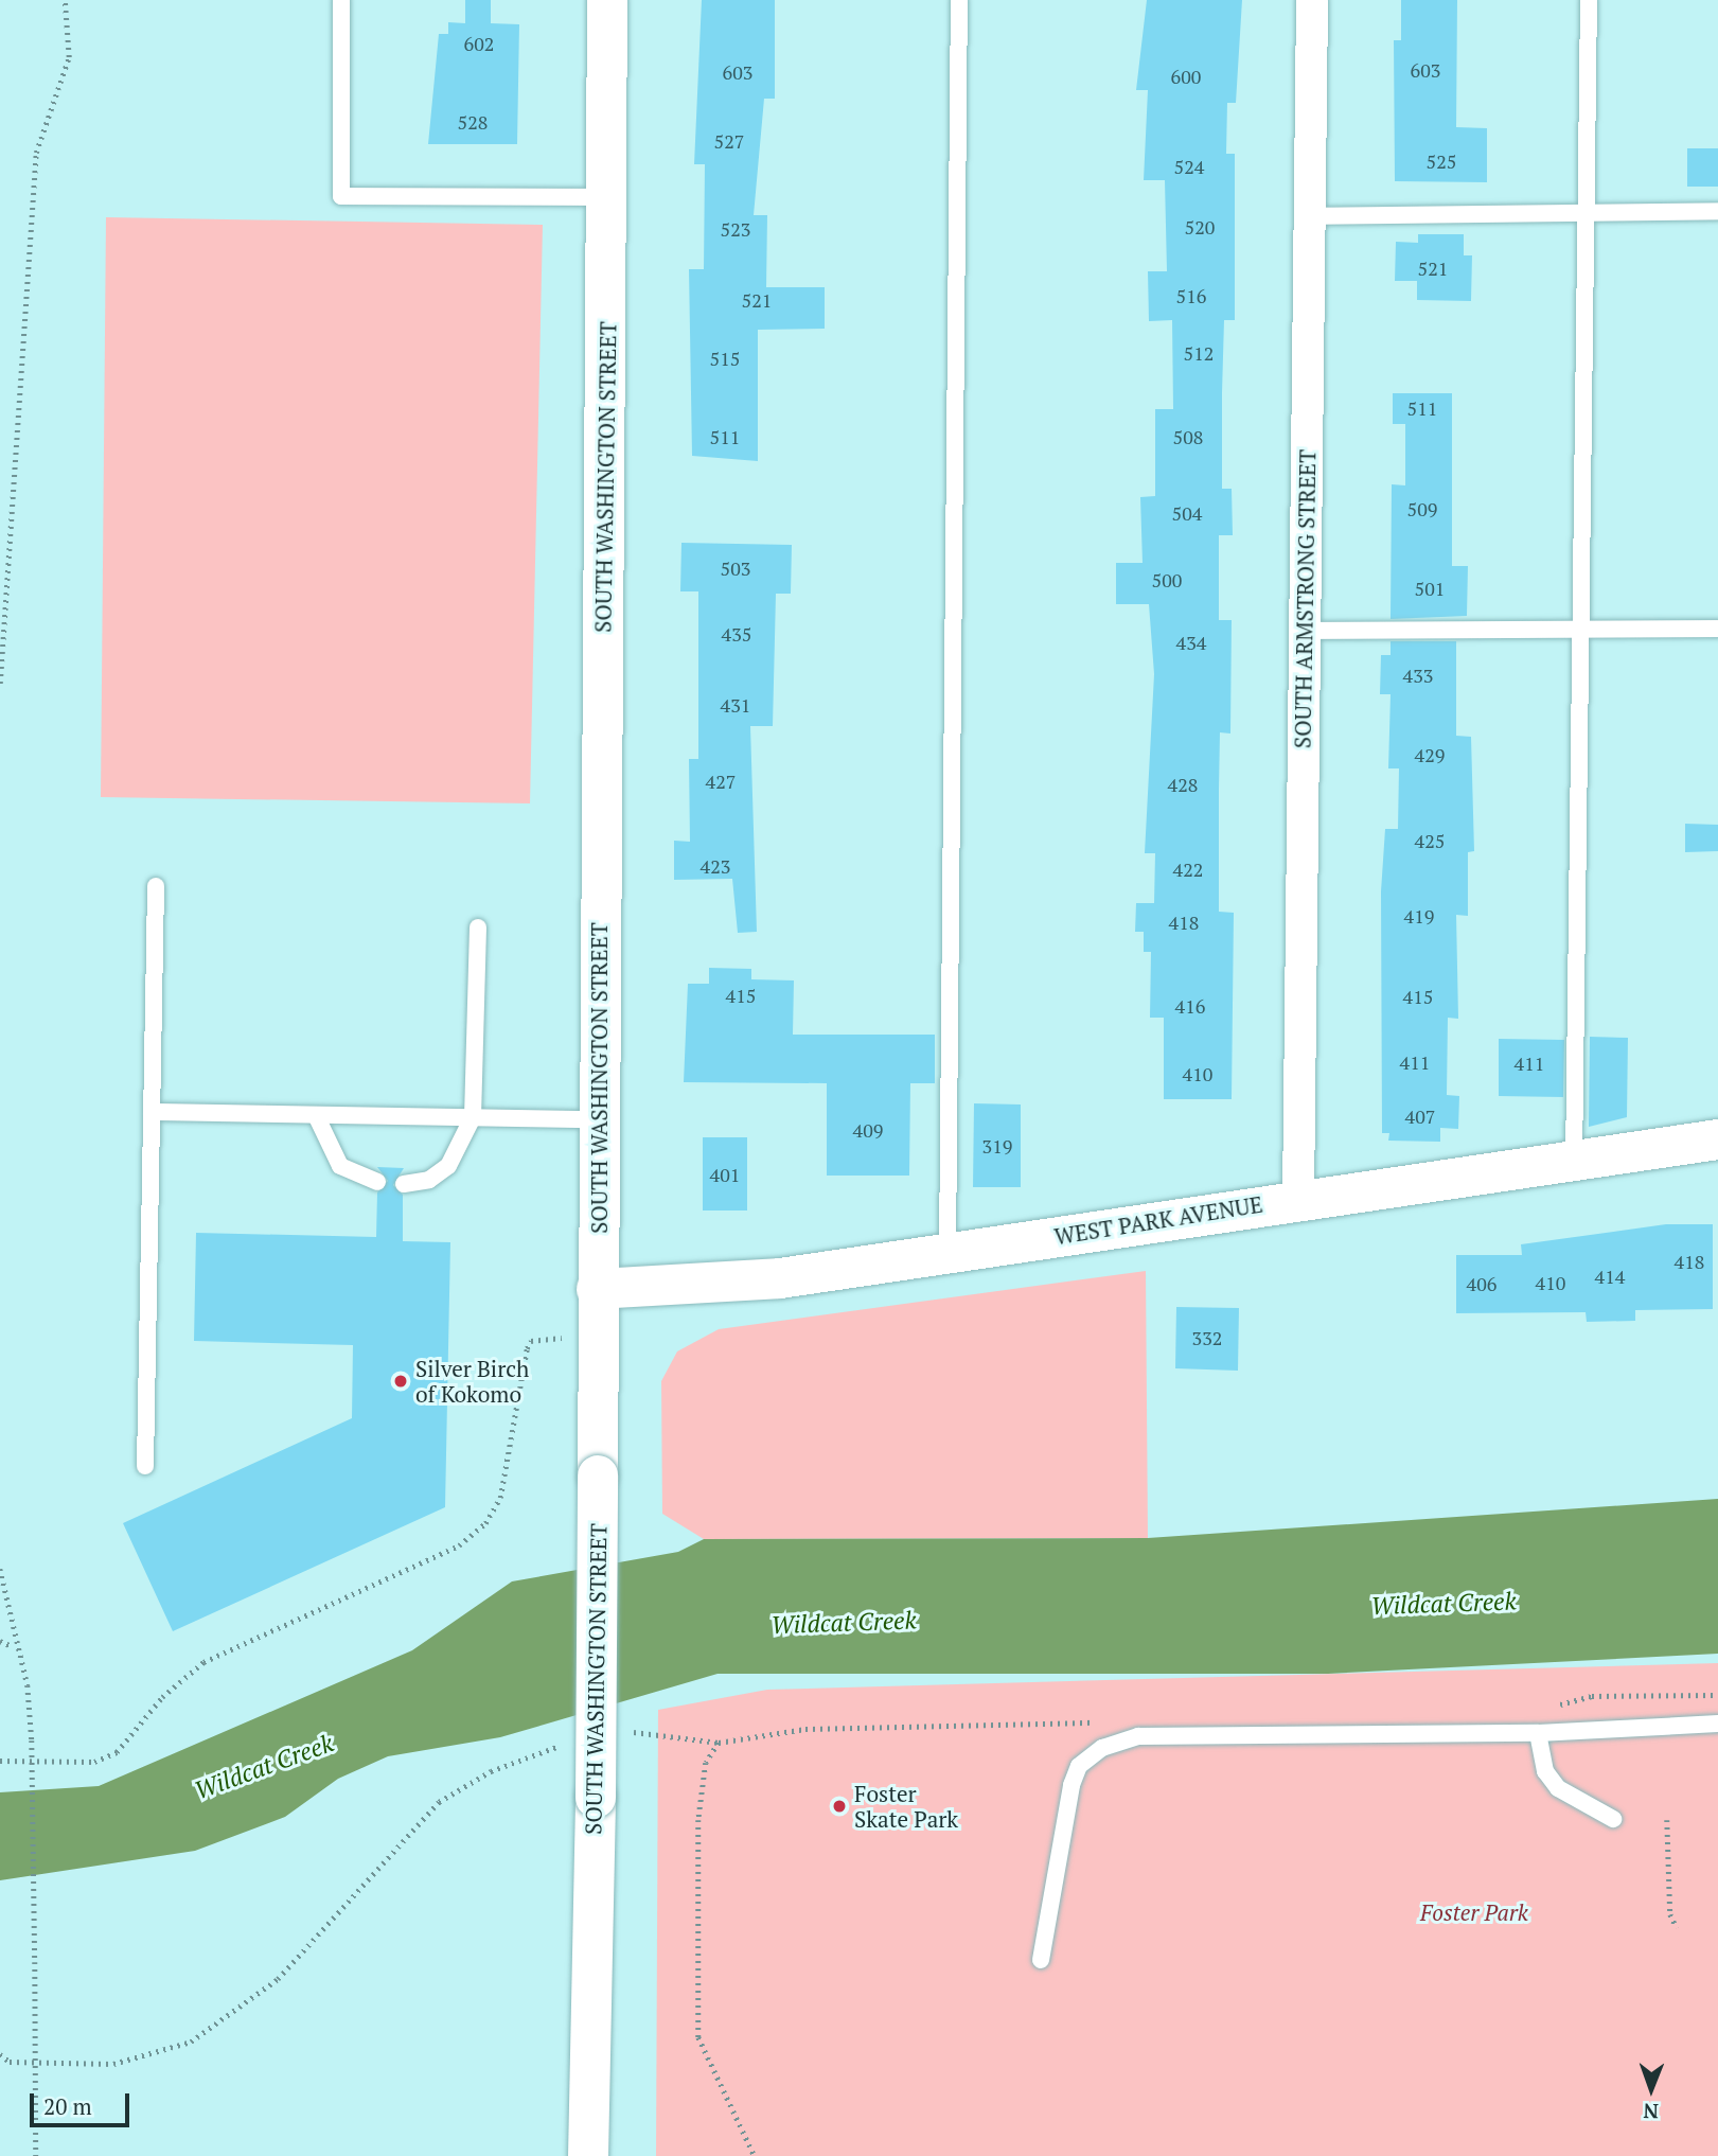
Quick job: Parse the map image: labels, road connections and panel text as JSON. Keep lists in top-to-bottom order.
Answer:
{
  "streets": {
    "main road": ["SOUTH WASHINGTON STREET", "WEST PARK AVENUE"],
    "street": ["SOUTH ARMSTRONG STREET"]
  },
  "crossings": [
    ["SOUTH WASHINGTON STREET", "WEST PARK AVENUE"],
    ["SOUTH ARMSTRONG STREET", "WEST PARK AVENUE"]
  ],
  "water": ["Wildcat Creek"],
  "parks": ["Foster Park"],
  "places": ["Silver Birch of Kokomo", "Foster Skate Park"],
  "house_numbers": [
    "602",
    "603",
    "603",
    "600",
    "528",
    "527",
    "525",
    "524",
    "520",
    "523",
    "521",
    "516",
    "521",
    "512",
    "515",
    "511",
    "511",
    "508",
    "509",
    "504",
    "503",
    "500",
    "501",
    "435",
    "434",
    "433",
    "431",
    "429",
    "427",
    "428",
    "425",
    "423",
    "422",
    "419",
    "418",
    "415",
    "415",
    "416",
    "411",
    "411",
    "410",
    "407",
    "409",
    "319",
    "401",
    "418",
    "414",
    "410",
    "406",
    "332"
  ],
  "scale_bar": "20 m",
  "north": "bottom"
}
